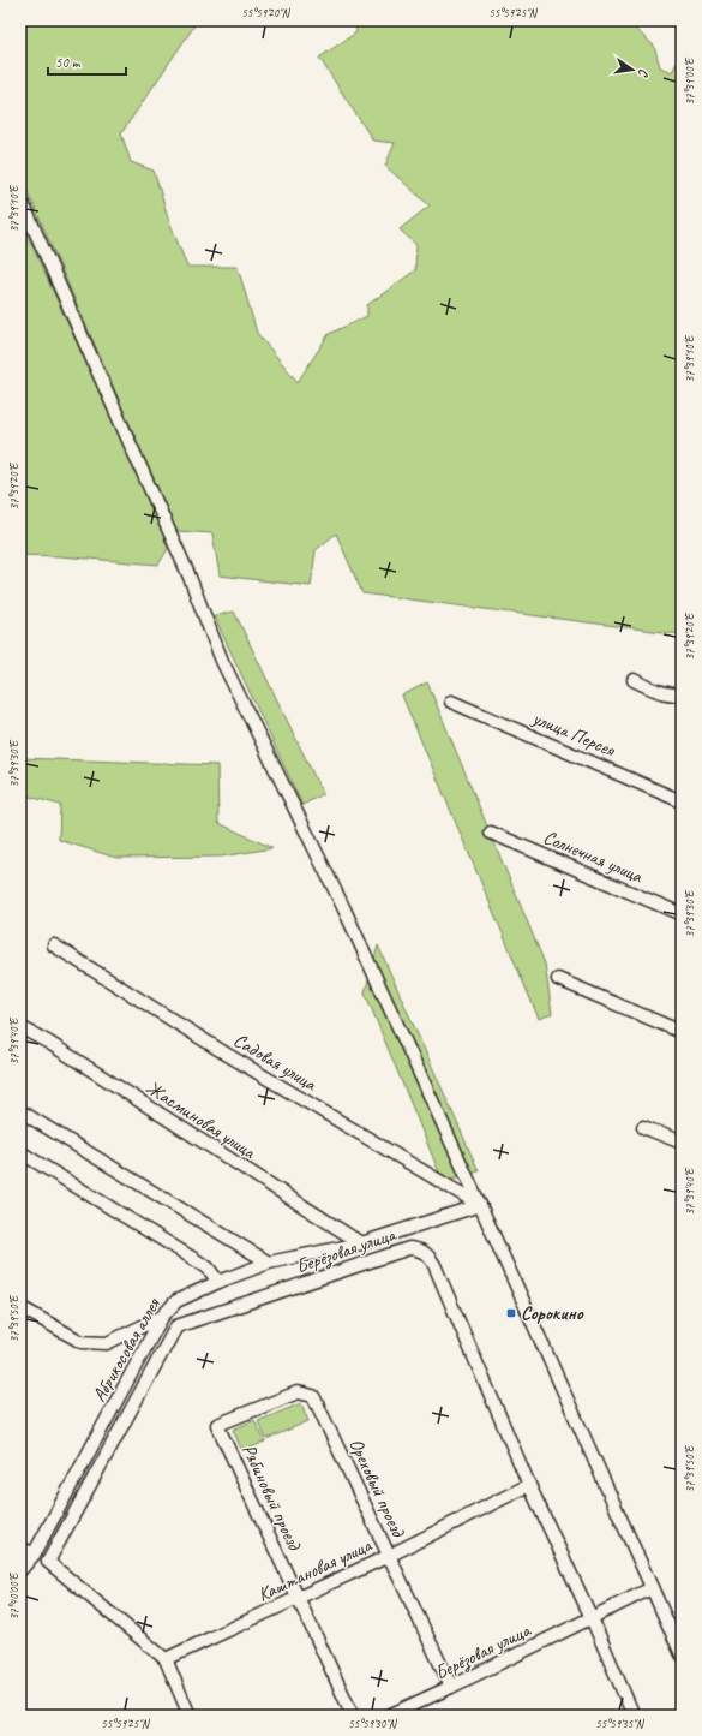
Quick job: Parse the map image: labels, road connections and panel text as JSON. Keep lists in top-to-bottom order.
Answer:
{
  "streets": {
    "street": [
      "улица Персея",
      "Солнечная улица",
      "Садовая улица",
      "Жасминовая улица",
      "Берёзовая улица",
      "Абрикосовая аллея",
      "Ореховый проезд",
      "Рябиновый проезд",
      "Каштановая улица"
    ]
  },
  "crossings": [
    ["Садовая улица", "Абрикосовая аллея"],
    ["Жасминовая улица", "Абрикосовая аллея"],
    ["Берёзовая улица", "Ореховый проезд"],
    ["Берёзовая улица", "Каштановая улица"],
    ["Ореховый проезд", "Рябиновый проезд"],
    ["Ореховый проезд", "Каштановая улица"],
    ["Рябиновый проезд", "Каштановая улица"]
  ],
  "places": {
    "transit": ["Сорокино"]
  },
  "scale_bar": "50 m",
  "north": "right",
  "coordinates": [
    "55°59'20\"N",
    "55°59'25\"N",
    "37°39'00\"E",
    "37°39'10\"E",
    "37°39'20\"E",
    "37°39'30\"E",
    "37°39'40\"E",
    "37°39'50\"E",
    "37°40'00\"E",
    "55°59'30\"N",
    "55°59'35\"N"
  ]
}
